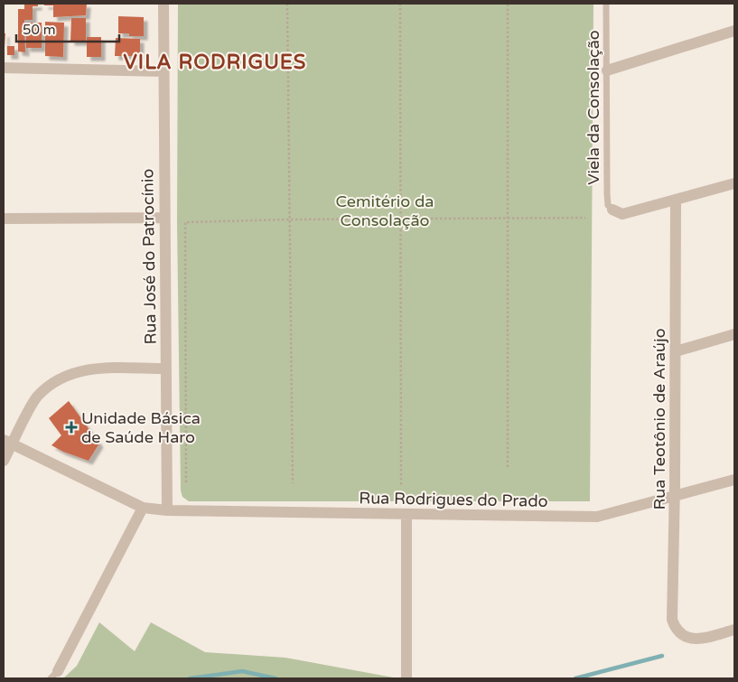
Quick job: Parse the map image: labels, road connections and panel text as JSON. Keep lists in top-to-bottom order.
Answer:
{
  "streets": {
    "street": ["Rua José do Patrocínio", "Rua Teotônio de Araújo", "Rua Rodrigues do Prado"],
    "lane": ["Viela da Consolação"]
  },
  "crossings": [
    ["Rua José do Patrocínio", "Rua Rodrigues do Prado"],
    ["Rua Teotônio de Araújo", "Rua Rodrigues do Prado"]
  ],
  "districts": ["VILA RODRIGUES"],
  "parks": ["Cemitério da Consolação"],
  "places": {
    "health": ["Unidade Básica de Saúde Haro"]
  },
  "scale_bar": "50 m"
}
